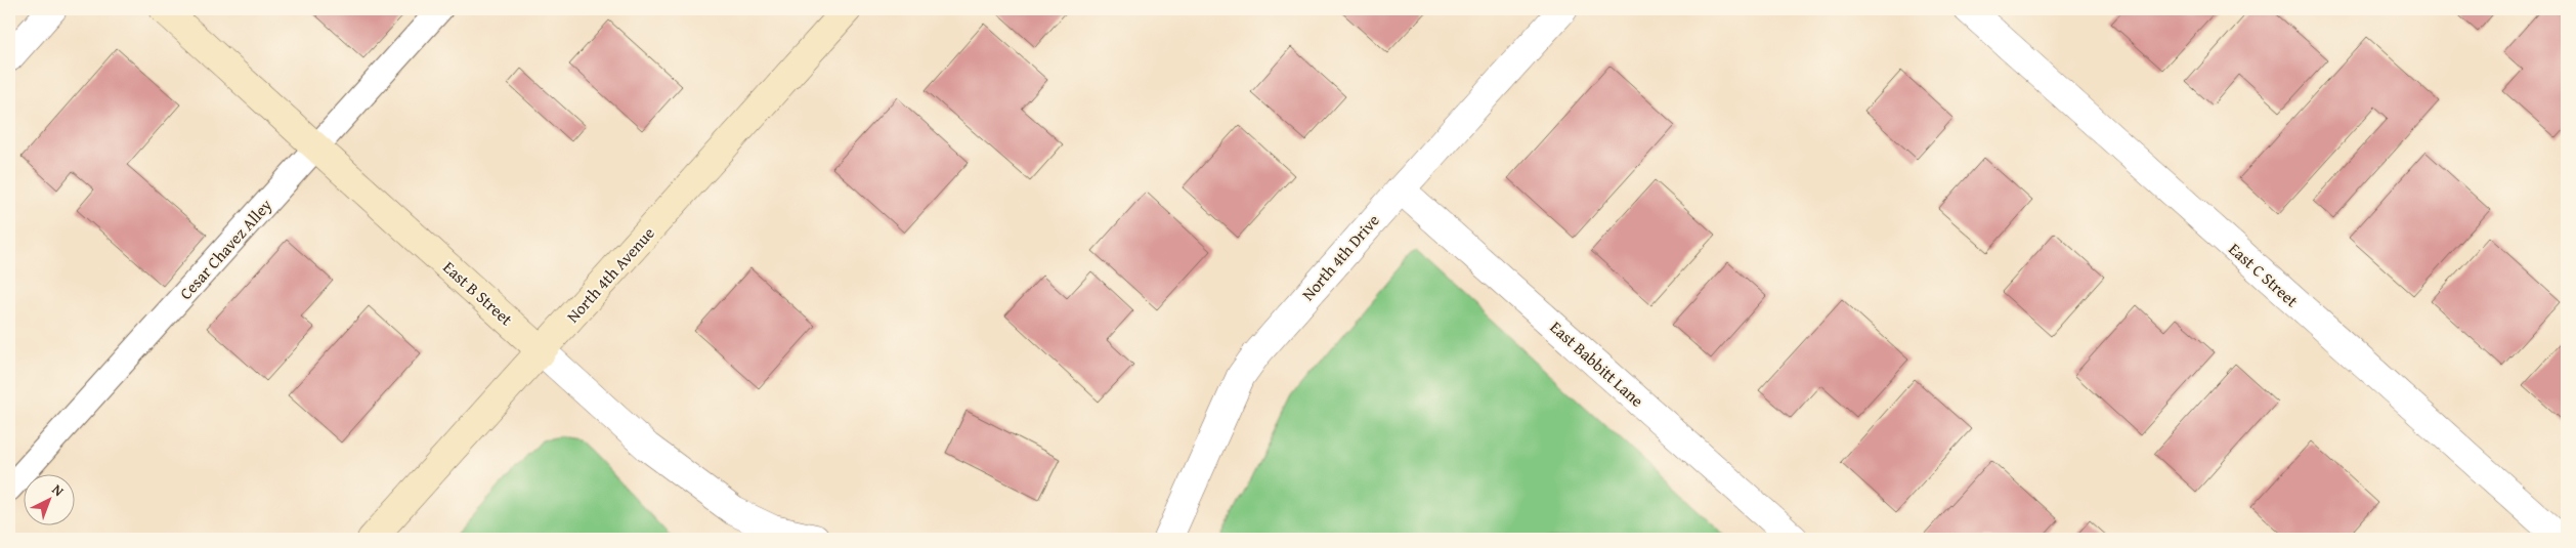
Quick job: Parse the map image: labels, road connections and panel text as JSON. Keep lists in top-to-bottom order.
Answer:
{
  "streets": {
    "street": [
      "North 4th Drive",
      "North 4th Avenue",
      "East C Street",
      "East B Street",
      "East Babbitt Lane"
    ],
    "lane": ["Cesar Chavez Alley"]
  },
  "crossings": [
    ["Cesar Chavez Alley", "East B Street"],
    ["North 4th Drive", "East Babbitt Lane"],
    ["North 4th Avenue", "East B Street"]
  ],
  "north": "top right"
}
